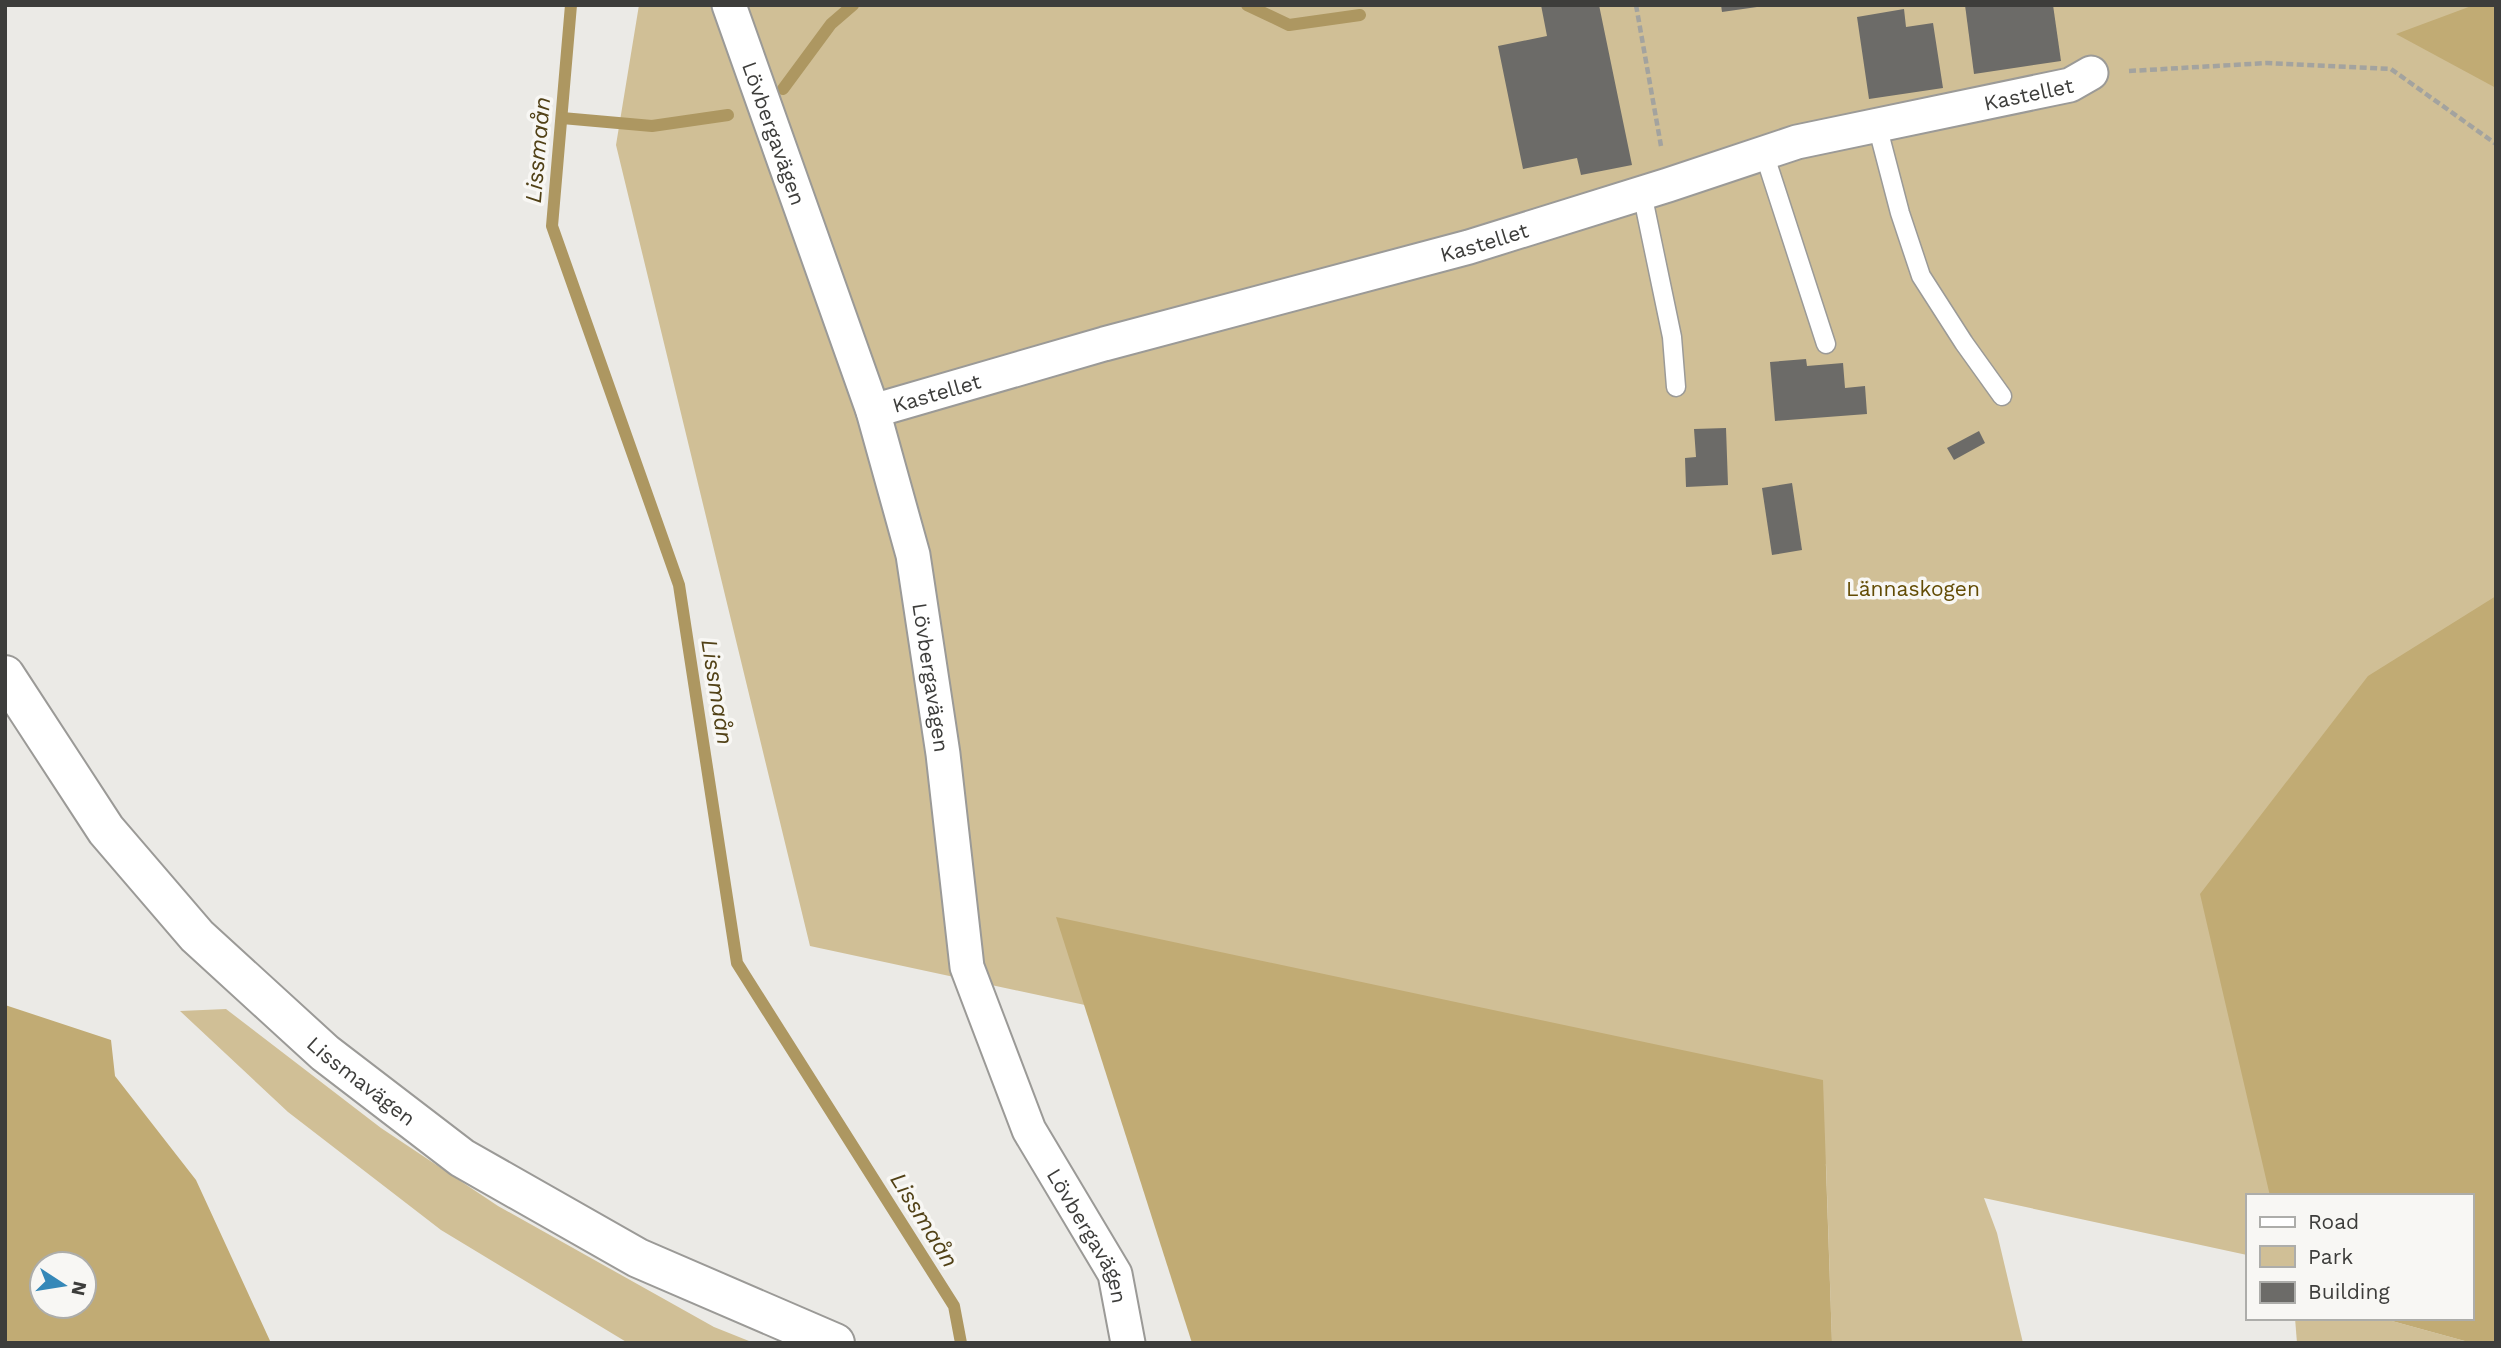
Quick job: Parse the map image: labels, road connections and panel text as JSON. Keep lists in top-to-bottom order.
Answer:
{
  "streets": {
    "street": ["Kastellet", "Lövbergavägen", "Lissmavägen"]
  },
  "crossings": [
    ["Kastellet", "Lövbergavägen"]
  ],
  "water": ["Lissmaån"],
  "parks": ["Lännaskogen"],
  "legend": ["Road", "Park", "Building"],
  "north": "right"
}
